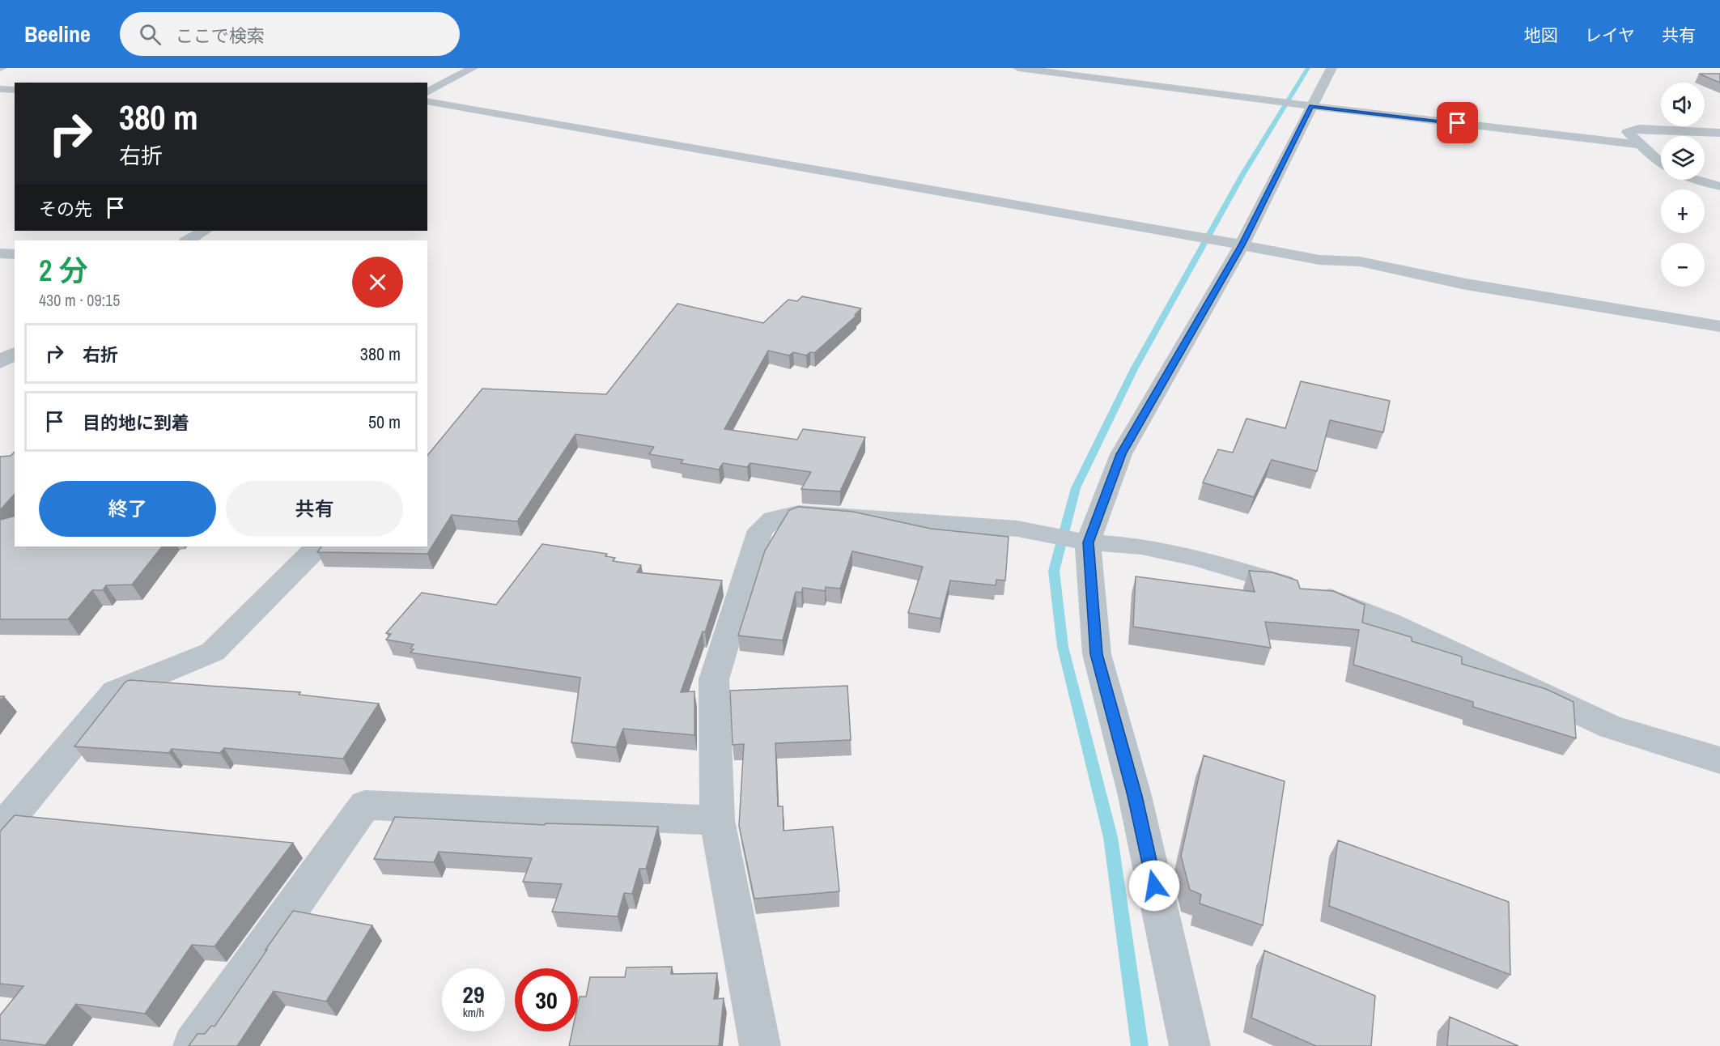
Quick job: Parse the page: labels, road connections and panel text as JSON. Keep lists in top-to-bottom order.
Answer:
{
  "page": {
    "header": "Beeline",
    "search": "ここで検索",
    "nav": ["地図", "レイヤ", "共有"],
    "map_buttons": ["+", "−"],
    "turn": ["380 m", "右折"],
    "then": "その先",
    "heading": ["2 分", "430 m · 09:15"],
    "list": [
      {
        "name": "右折",
        "value": "380 m"
      },
      {
        "name": "目的地に到着",
        "value": "50 m"
      }
    ],
    "buttons": ["終了", "共有"],
    "speed": "29 km/h",
    "limit": "30"
  }
}
